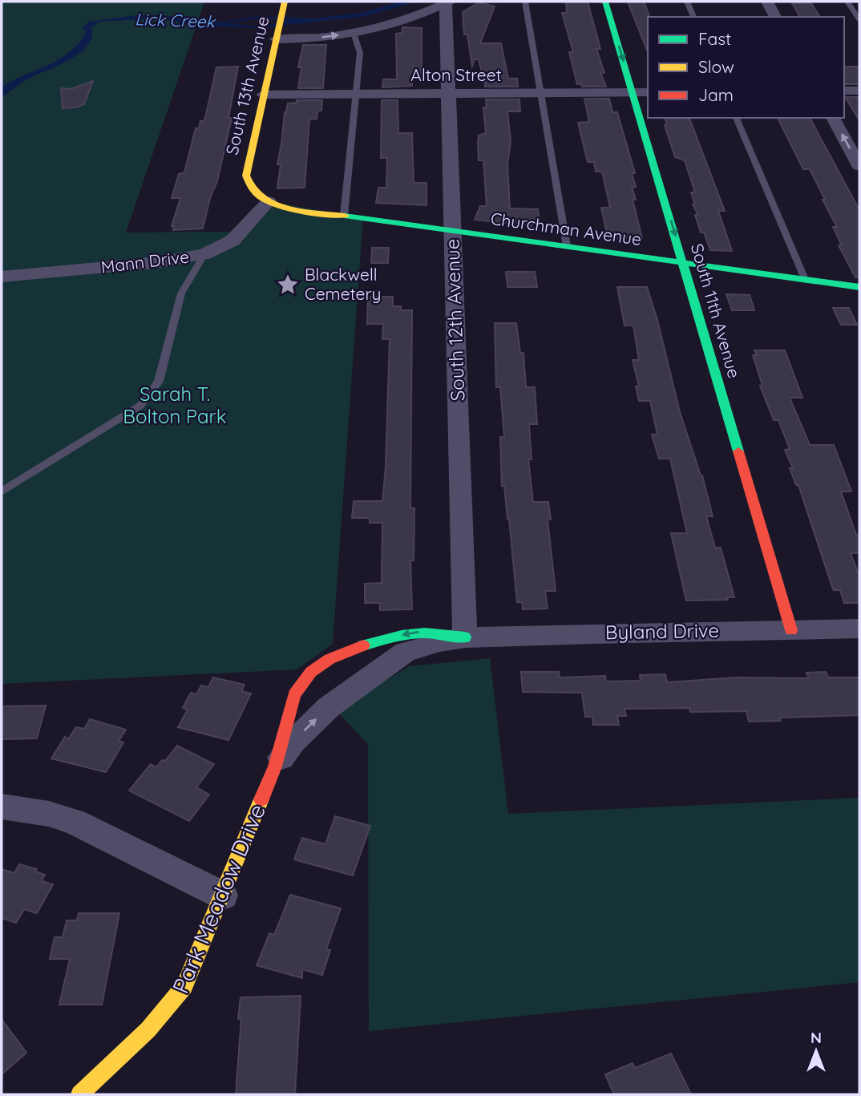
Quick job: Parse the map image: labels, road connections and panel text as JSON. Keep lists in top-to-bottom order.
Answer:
{
  "streets": {
    "street": [
      "Alton Street",
      "South 13th Avenue",
      "Churchman Avenue",
      "Mann Drive",
      "South 11th Avenue",
      "South 12th Avenue",
      "Byland Drive",
      "Park Meadow Drive"
    ]
  },
  "crossings": [
    ["Alton Street", "South 13th Avenue"],
    ["Alton Street", "South 11th Avenue"],
    ["Alton Street", "South 12th Avenue"],
    ["South 13th Avenue", "Churchman Avenue"],
    ["South 13th Avenue", "Mann Drive"],
    ["Churchman Avenue", "Mann Drive"],
    ["Churchman Avenue", "South 11th Avenue"],
    ["Churchman Avenue", "South 12th Avenue"],
    ["South 11th Avenue", "Byland Drive"],
    ["South 12th Avenue", "Byland Drive"],
    ["South 12th Avenue", "Park Meadow Drive"],
    ["Byland Drive", "Park Meadow Drive"]
  ],
  "one_way": ["South 11th Avenue"],
  "water": ["Lick Creek"],
  "parks": ["Sarah T. Bolton Park"],
  "places": {
    "place": ["Blackwell Cemetery"]
  },
  "legend": ["Fast", "Slow", "Jam"],
  "north": "top"
}
